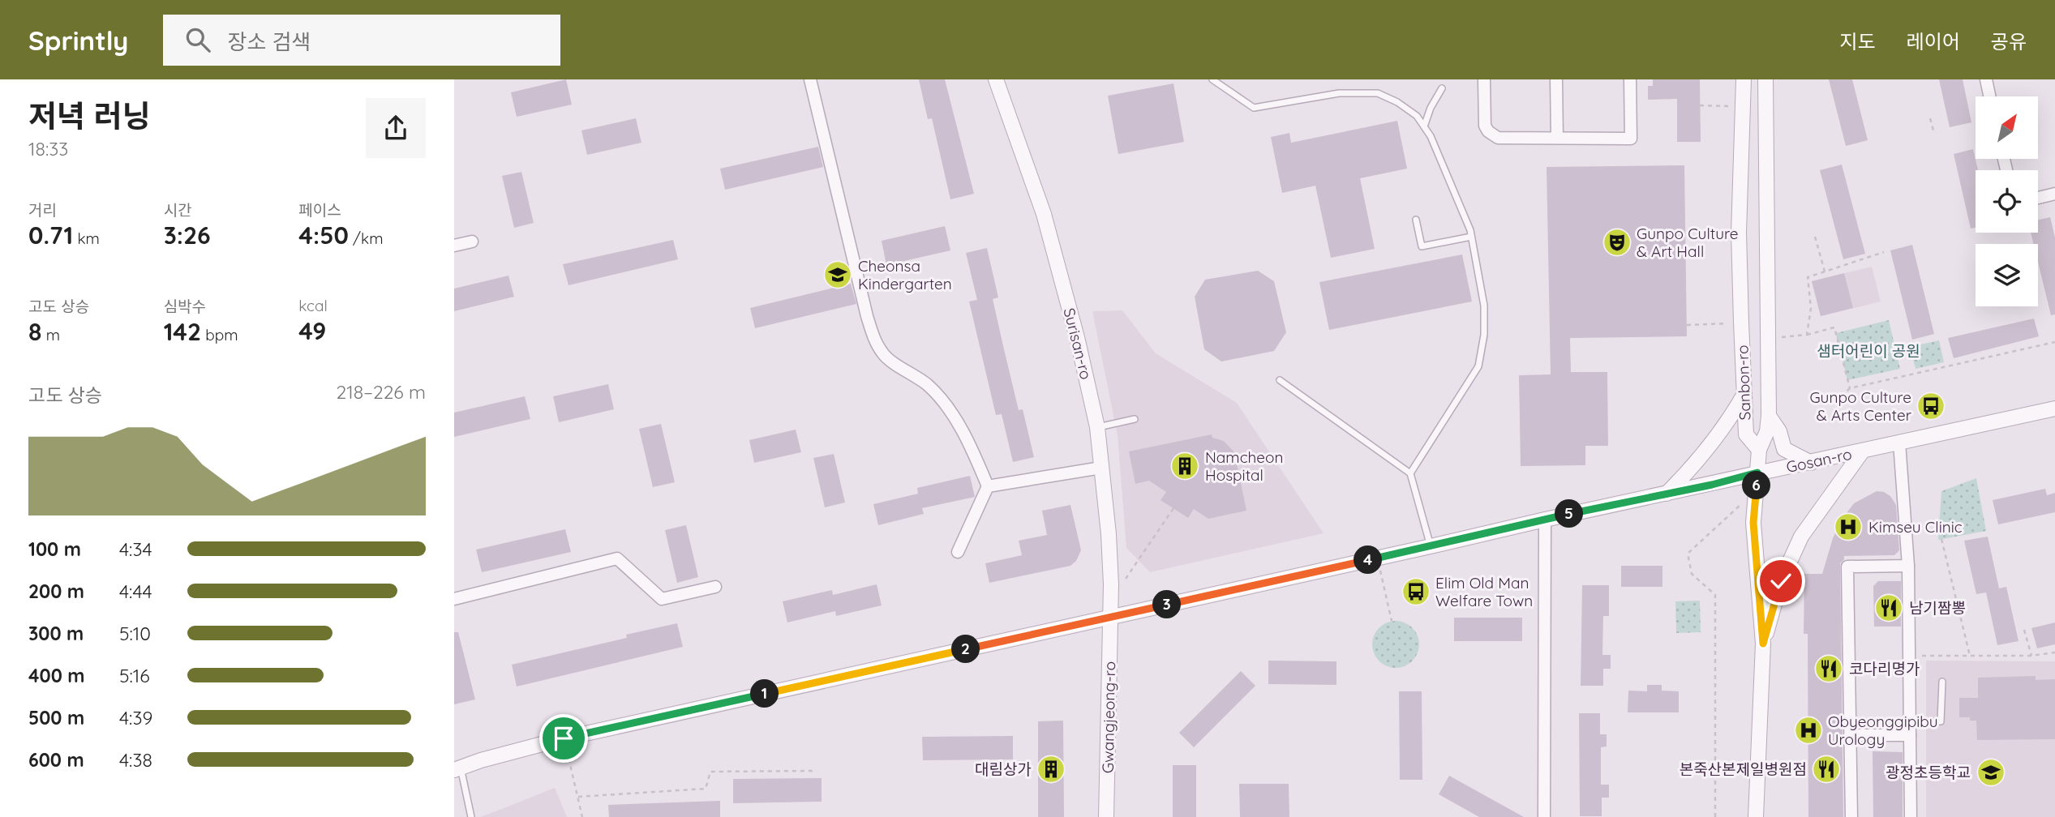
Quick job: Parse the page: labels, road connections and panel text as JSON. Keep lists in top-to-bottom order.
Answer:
{
  "streets": {
    "street": [
      "Surisan-ro",
      "Sanbon-ro",
      "Gosan-ro",
      "Gwangjeong-ro"
    ]
  },
  "crossings": [
    ["Surisan-ro", "Gosan-ro"],
    ["Surisan-ro", "Gwangjeong-ro"],
    ["Gosan-ro", "Gwangjeong-ro"]
  ],
  "parks": ["샘터어린이 공원"],
  "places": {
    "theatre": ["Gunpo Culture & Art Hall"],
    "school or university": ["Cheonsa Kindergarten", "광정초등학교"],
    "bus stop": ["Gunpo Culture & Arts Center", "Elim Old Man Welfare Town"],
    "building": ["Namcheon Hospital", "대림상가"],
    "hospital": ["Kimseu Clinic", "Obyeonggipibu Urology"],
    "restaurant": ["남기짬뽕", "코다리명가", "본죽산본제일병원점"]
  },
  "north": "top right",
  "page": {
    "header": "Sprintly",
    "search": "장소 검색",
    "nav": ["지도", "레이어", "공유"],
    "heading": ["저녁 러닝", "18:33"],
    "stats": [
      ["거리", "0.71 km"],
      ["시간", "3:26"],
      ["페이스", "4:50 /km"],
      ["고도 상승", "8 m"],
      ["심박수", "142 bpm"],
      ["kcal", "49"]
    ],
    "chart": ["고도 상승", "218–226 m"],
    "pins": [
      "6",
      "5",
      "4",
      "3",
      "2",
      "1"
    ],
    "list": [
      {
        "name": "100 m",
        "note": "4:34"
      },
      {
        "name": "200 m",
        "note": "4:44"
      },
      {
        "name": "300 m",
        "note": "5:10"
      },
      {
        "name": "400 m",
        "note": "5:16"
      },
      {
        "name": "500 m",
        "note": "4:39"
      },
      {
        "name": "600 m",
        "note": "4:38"
      }
    ]
  }
}
